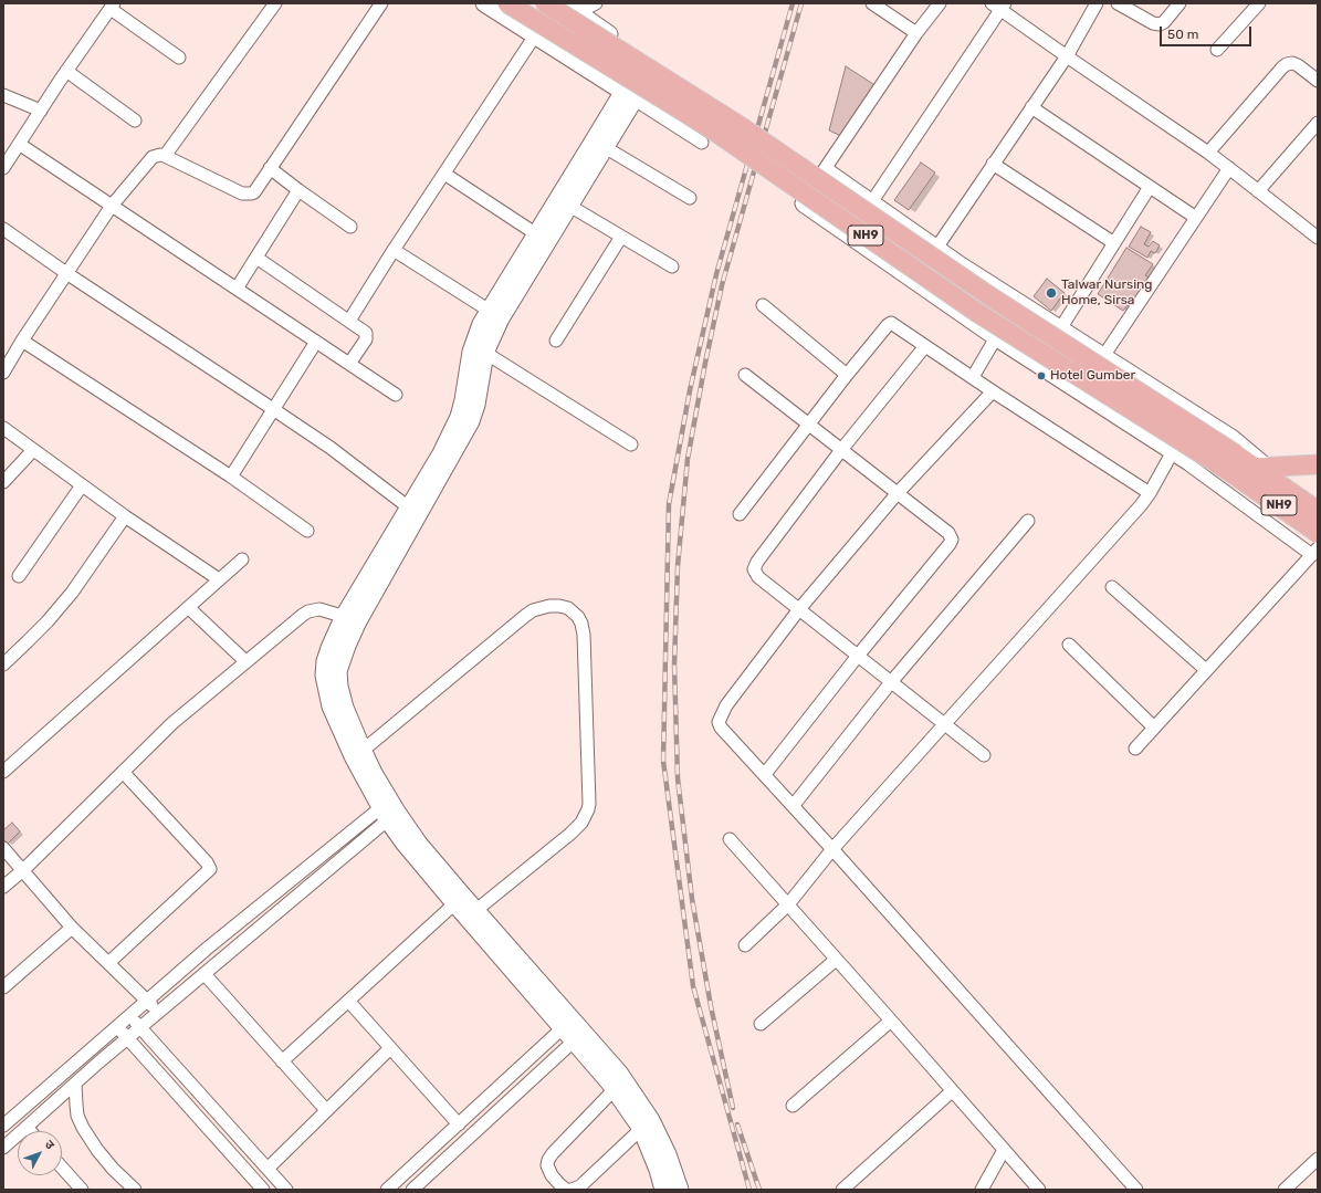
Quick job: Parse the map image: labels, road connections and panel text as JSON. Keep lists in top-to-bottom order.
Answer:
{
  "streets": {
    "main road": ["NH9"]
  },
  "places": ["Talwar Nursing Home, Sirsa", "Hotel Gumber"],
  "scale_bar": "50 m",
  "north": "top right"
}
